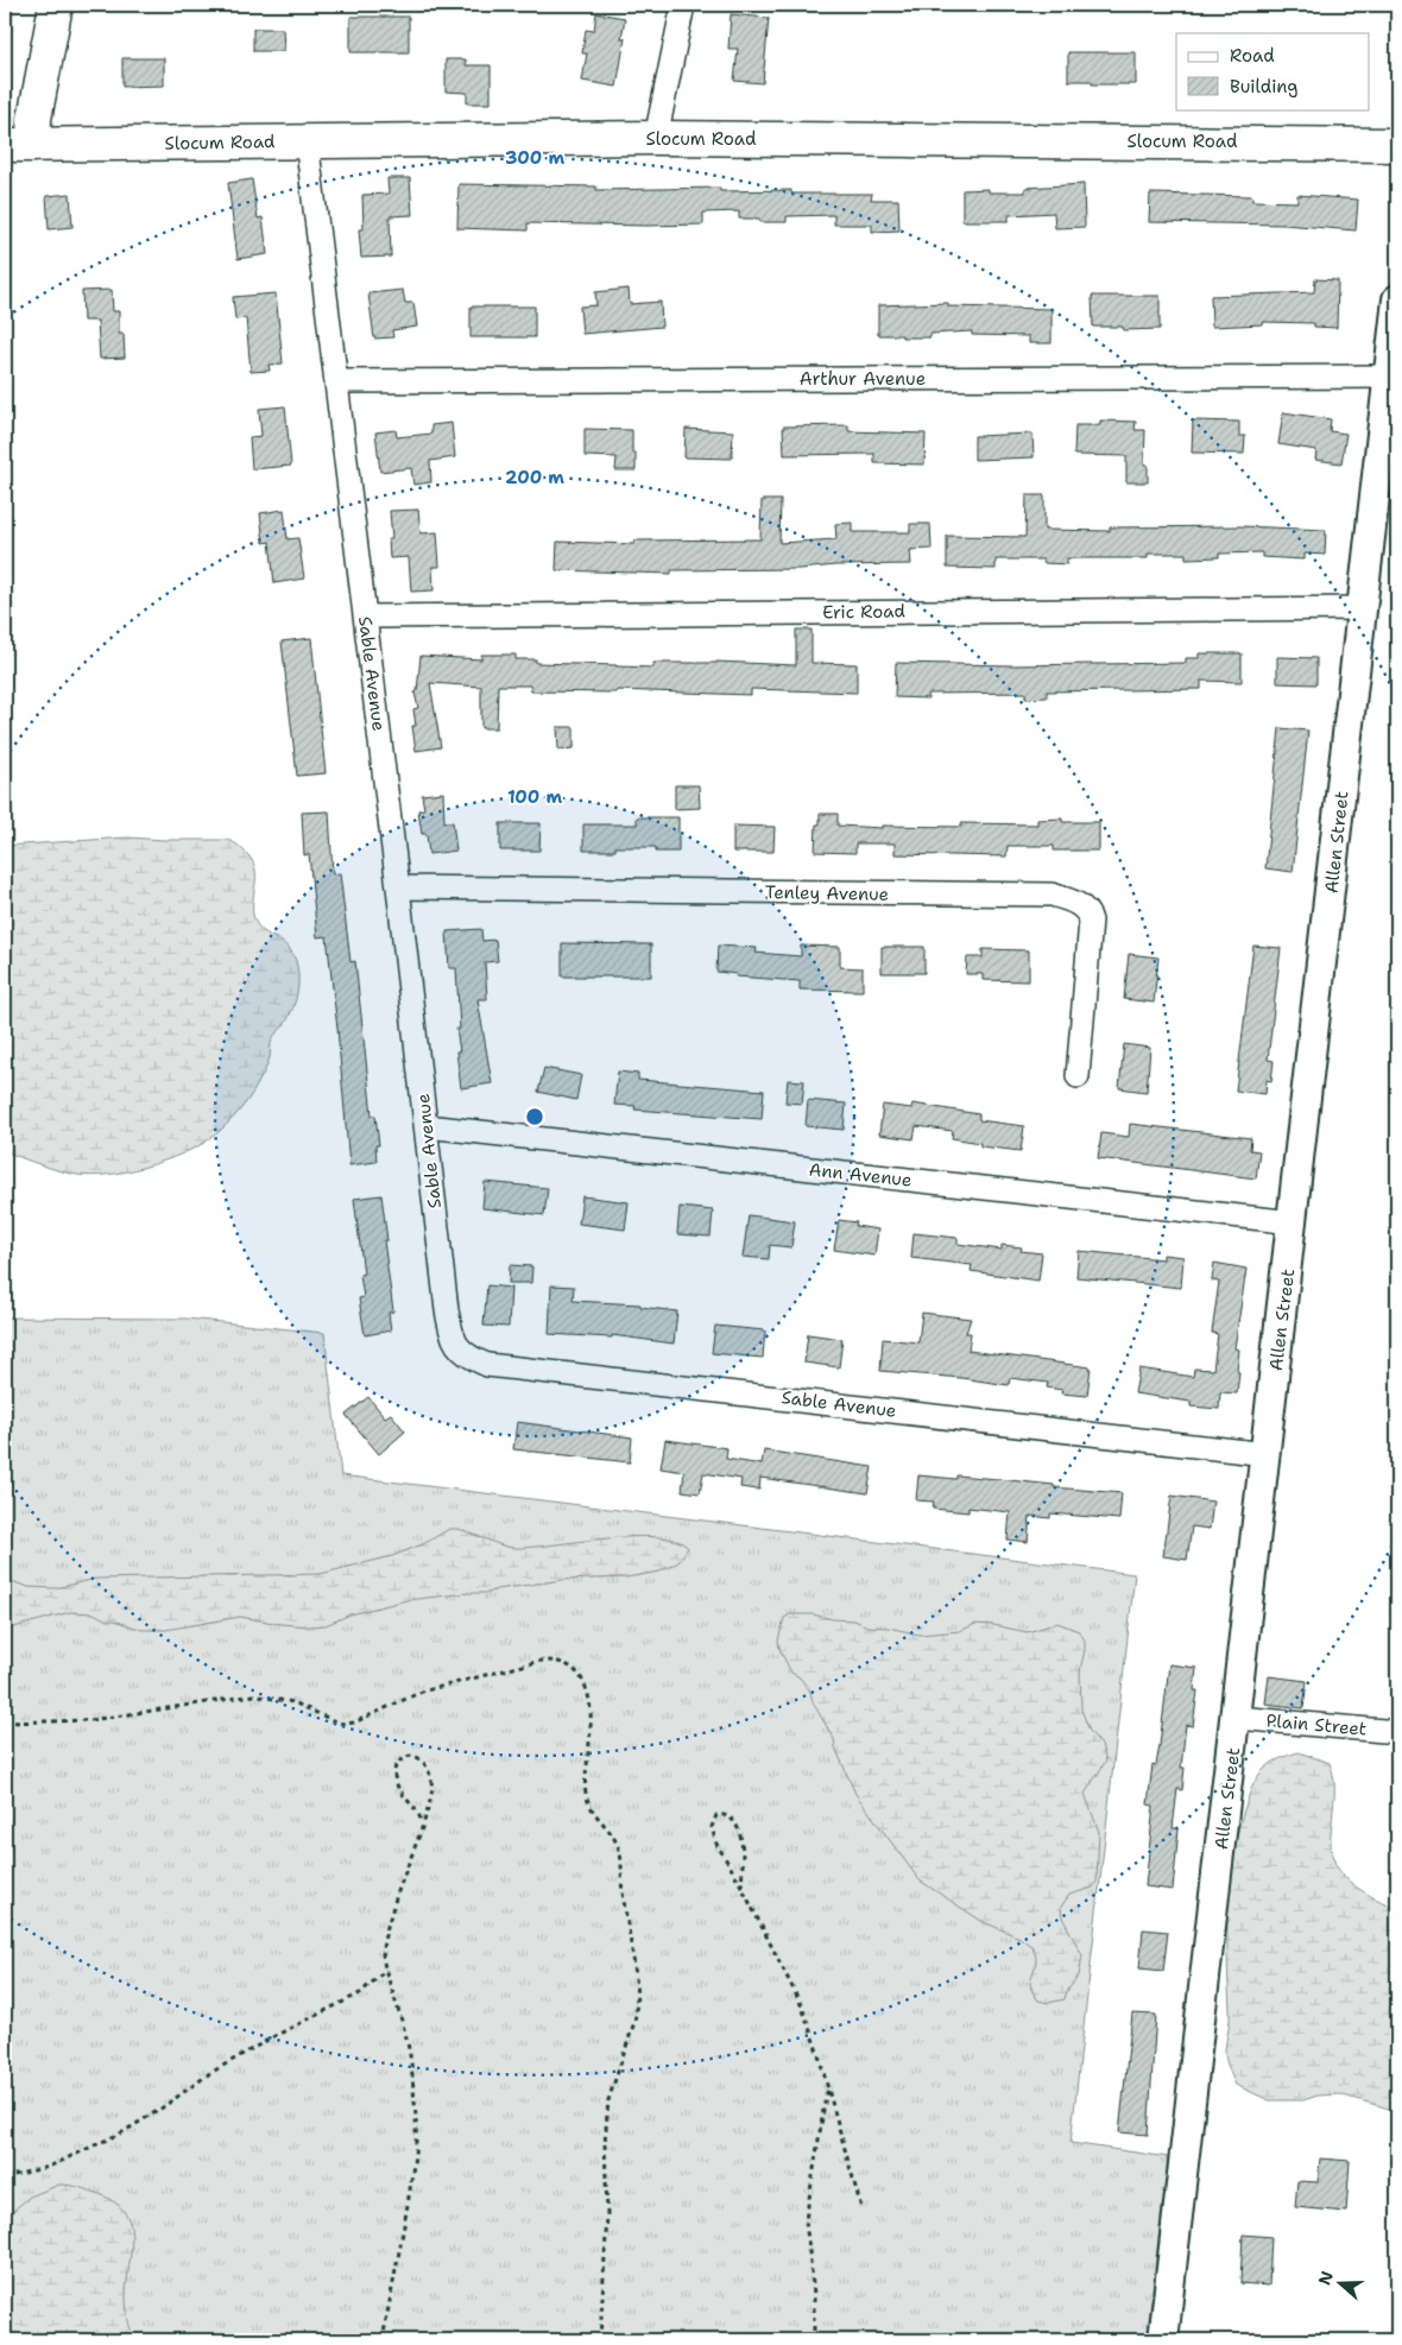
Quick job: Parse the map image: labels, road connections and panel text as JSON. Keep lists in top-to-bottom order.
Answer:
{
  "streets": {
    "main road": ["Slocum Road"],
    "street": [
      "Arthur Avenue",
      "Eric Road",
      "Sable Avenue",
      "Allen Street",
      "Tenley Avenue",
      "Ann Avenue",
      "Plain Street"
    ]
  },
  "crossings": [
    ["Slocum Road", "Sable Avenue"],
    ["Arthur Avenue", "Sable Avenue"],
    ["Arthur Avenue", "Allen Street"],
    ["Eric Road", "Sable Avenue"],
    ["Eric Road", "Allen Street"],
    ["Sable Avenue", "Allen Street"],
    ["Sable Avenue", "Tenley Avenue"],
    ["Sable Avenue", "Ann Avenue"],
    ["Allen Street", "Ann Avenue"],
    ["Allen Street", "Plain Street"]
  ],
  "legend": ["Road", "Building"],
  "north": "left",
  "rings": ["300 m", "200 m", "100 m"]
}
